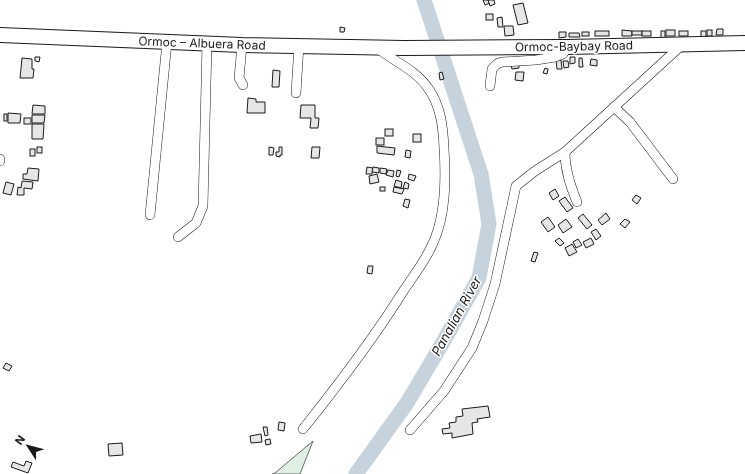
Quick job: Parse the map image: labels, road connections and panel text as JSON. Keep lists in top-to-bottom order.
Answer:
{
  "streets": {
    "highway": ["Ormoc – Albuera Road", "Ormoc-Baybay Road"]
  },
  "crossings": [
    ["Ormoc – Albuera Road", "Ormoc-Baybay Road"]
  ],
  "water": ["Panalian River"],
  "north": "top left"
}
